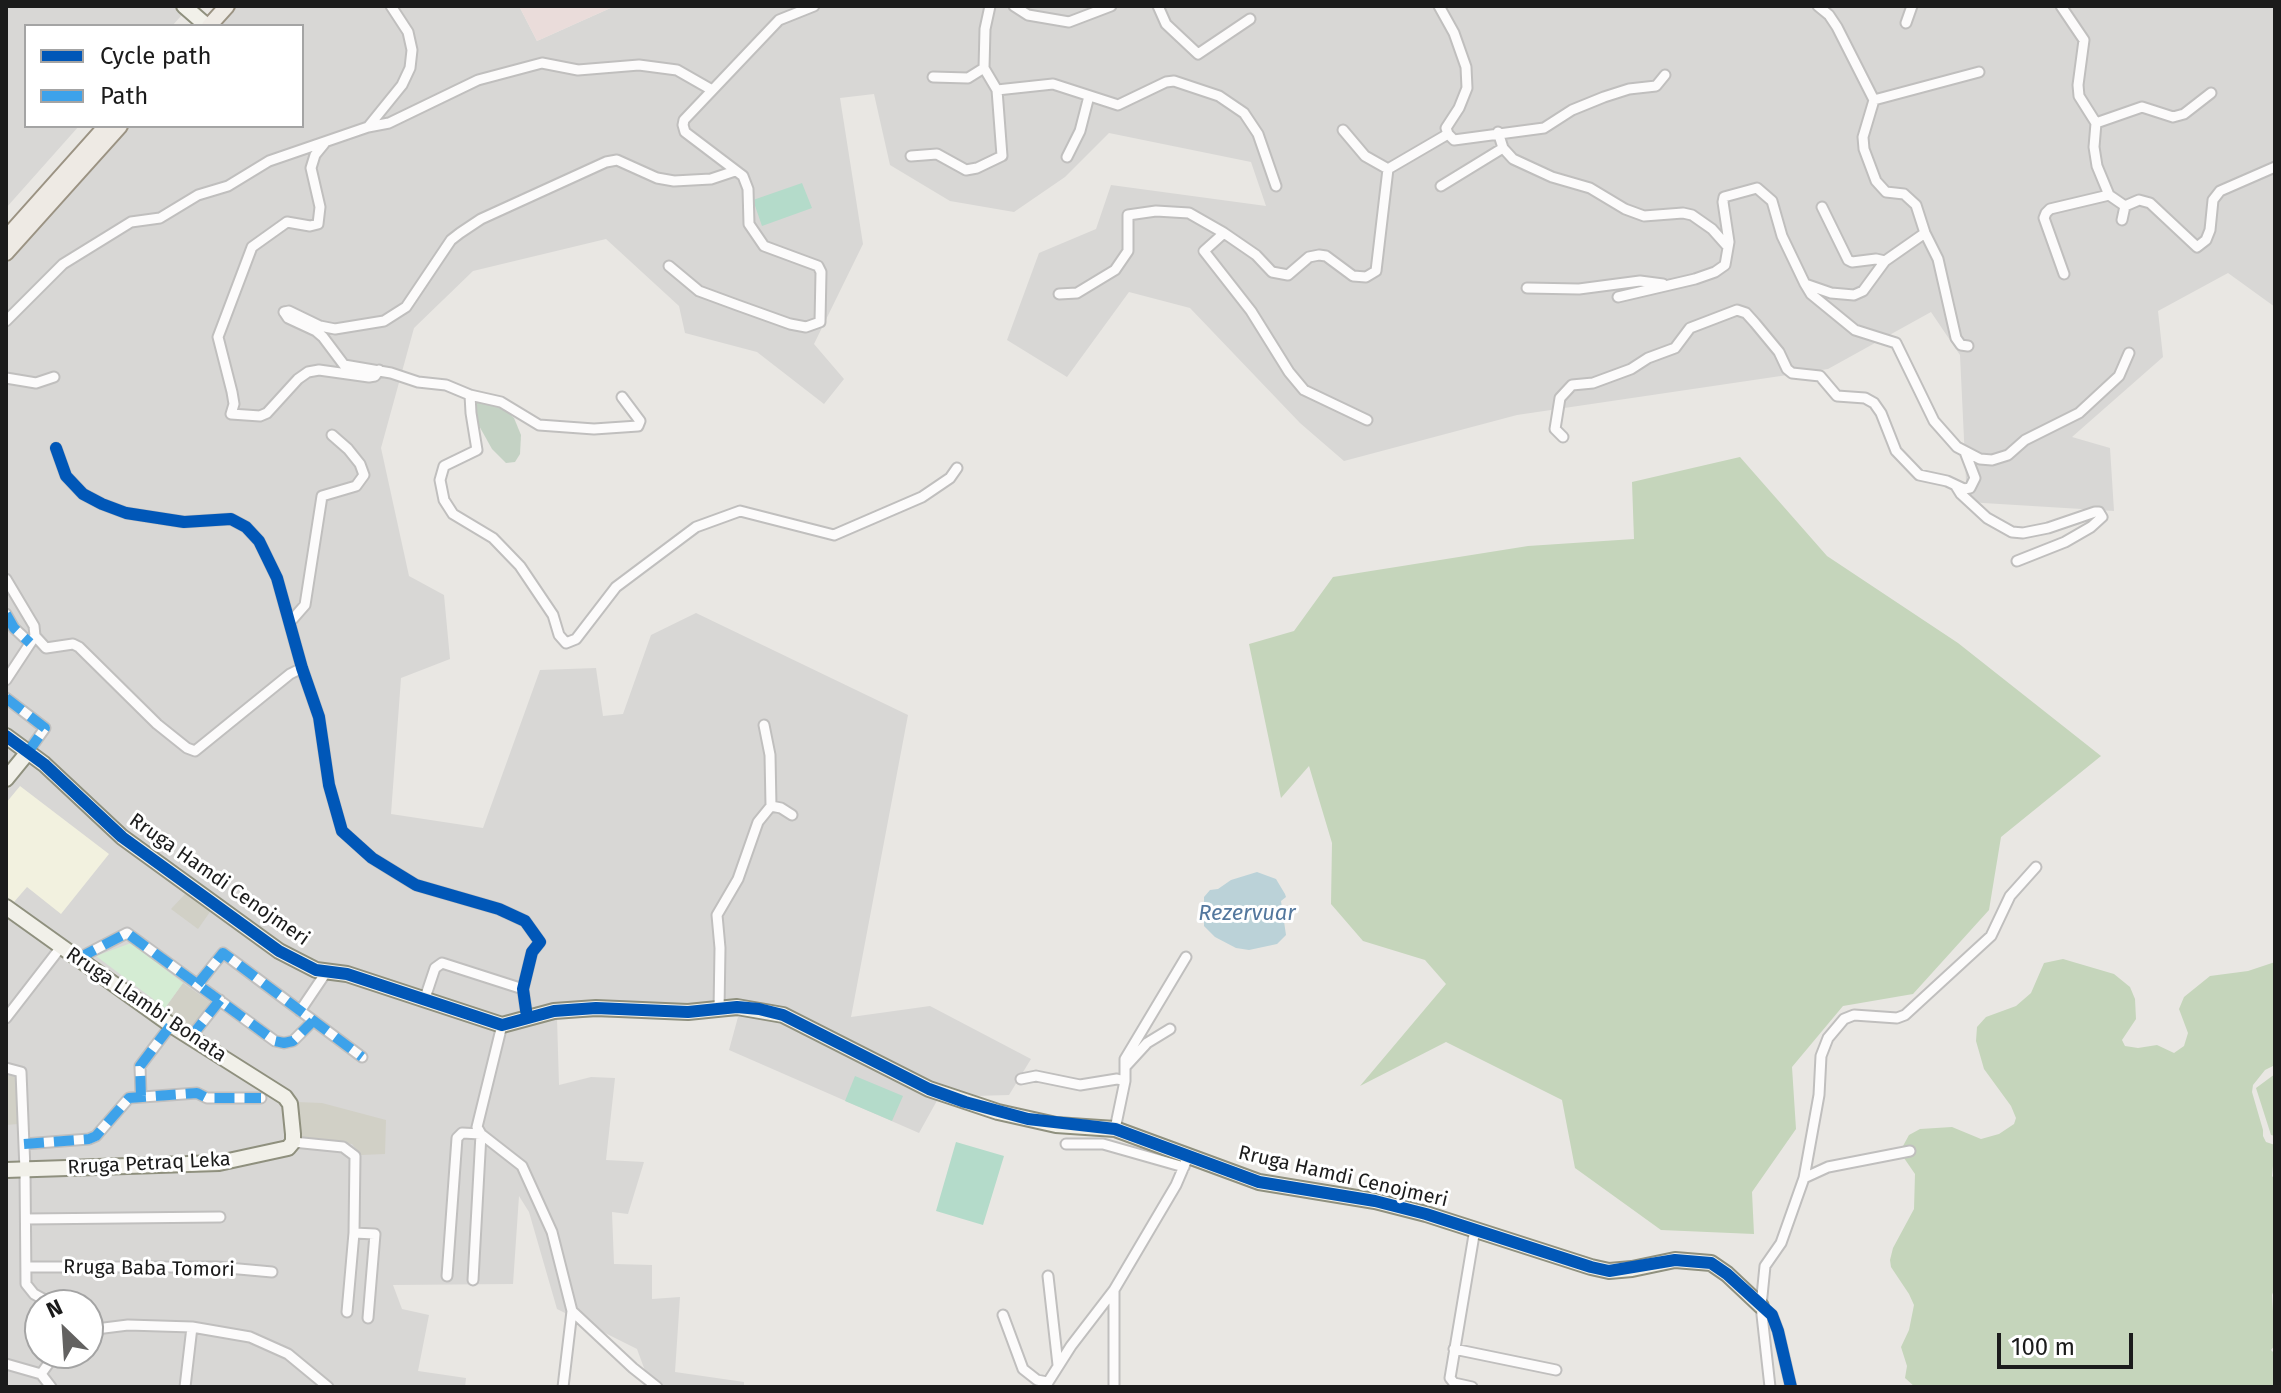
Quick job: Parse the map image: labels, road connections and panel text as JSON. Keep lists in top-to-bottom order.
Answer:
{
  "streets": {
    "street": [
      "Rruga Hamdi Cenojmeri",
      "Rruga Llambi Bonata",
      "Rruga Petraq Leka",
      "Rruga Baba Tomori"
    ]
  },
  "crossings": [
    ["Rruga Llambi Bonata", "Rruga Petraq Leka"]
  ],
  "water": ["Rezervuar"],
  "legend": ["Cycle path", "Path"],
  "scale_bar": "100 m",
  "north": "top left"
}
